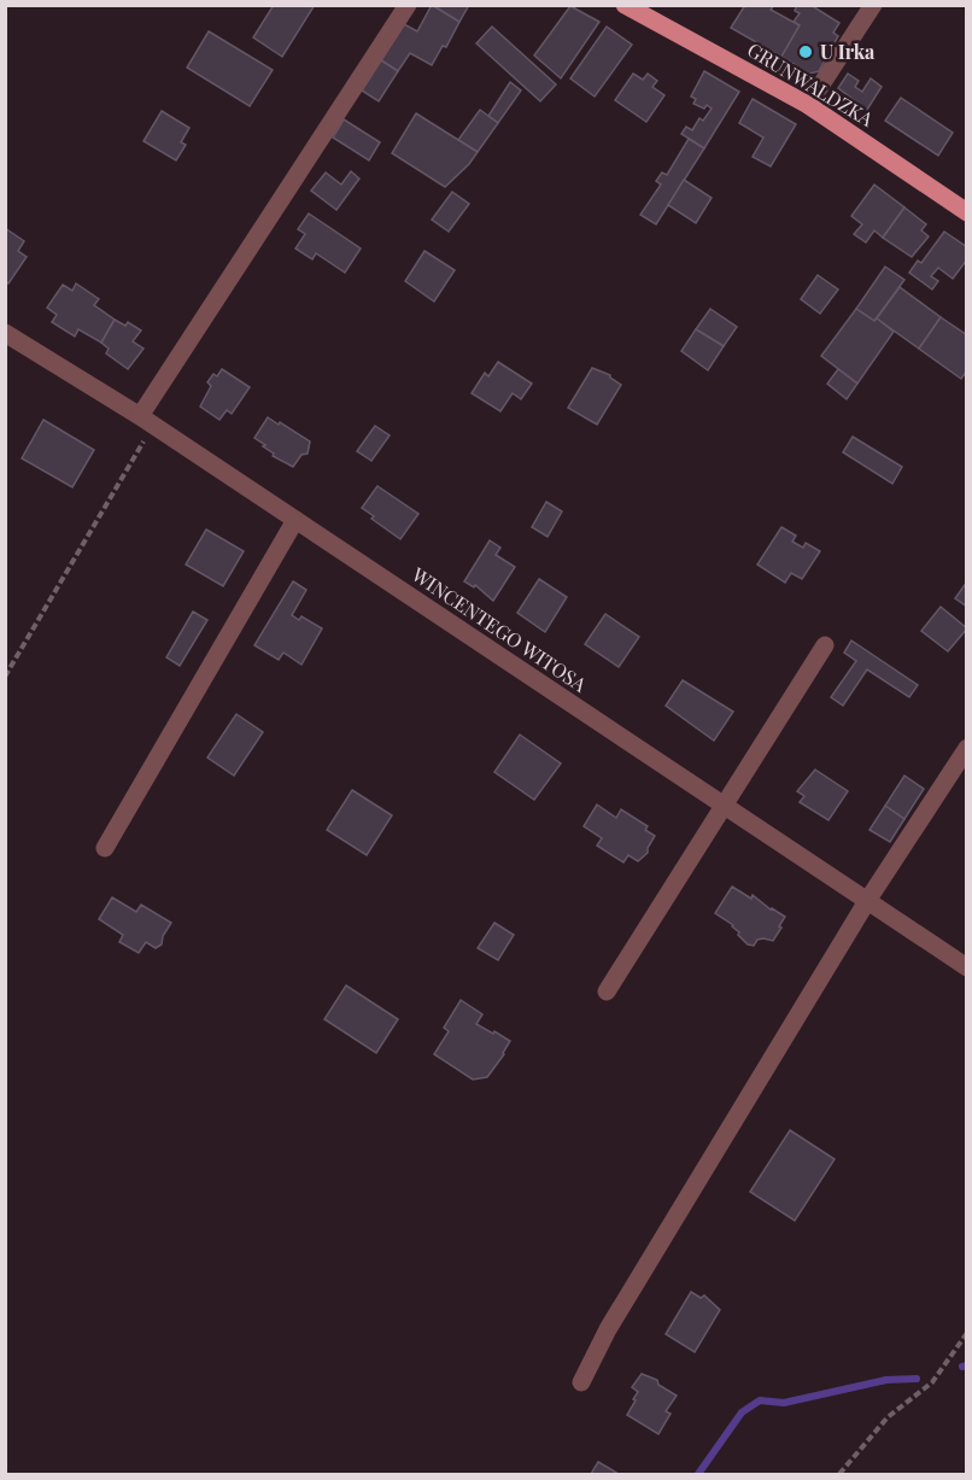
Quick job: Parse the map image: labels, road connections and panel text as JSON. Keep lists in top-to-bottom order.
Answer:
{
  "streets": {
    "main road": ["GRUNWALDZKA"],
    "street": ["WINCENTEGO WITOSA"]
  },
  "places": ["U Irka"]
}
